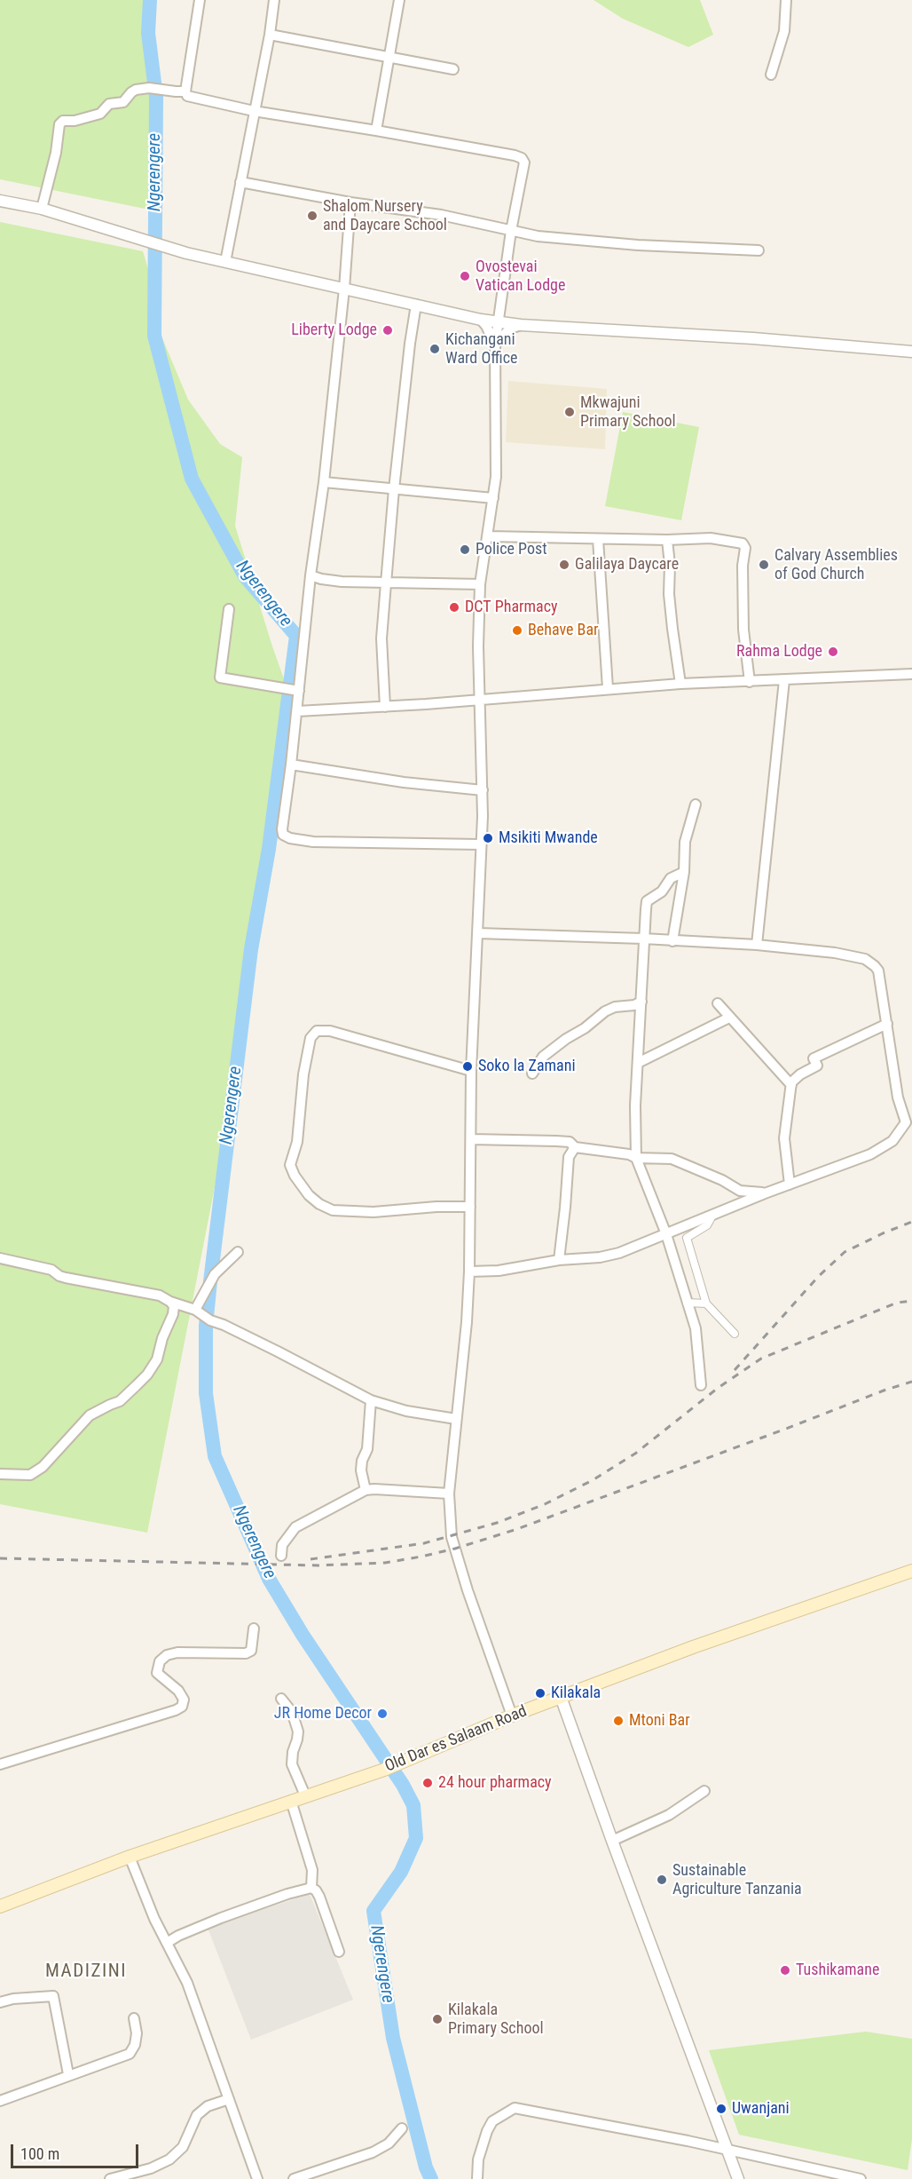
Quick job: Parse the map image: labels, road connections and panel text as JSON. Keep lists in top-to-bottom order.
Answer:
{
  "streets": {
    "main road": ["Old Dar es Salaam Road"]
  },
  "districts": ["MADIZINI"],
  "water": ["Ngerengere"],
  "places": [
    "Shalom Nursery and Daycare School",
    "Ovostevai Vatican Lodge",
    "Liberty Lodge",
    "Kichangani Ward Office",
    "Mkwajuni Primary School",
    "Police Post",
    "Galilaya Daycare",
    "Calvary Assemblies of God Church",
    "DCT Pharmacy",
    "Behave Bar",
    "Rahma Lodge",
    "Msikiti Mwande",
    "Soko la Zamani",
    "Kilakala",
    "JR Home Decor",
    "Mtoni Bar",
    "24 hour pharmacy",
    "Sustainable Agriculture Tanzania",
    "Tushikamane",
    "Kilakala Primary School",
    "Uwanjani"
  ],
  "scale_bar": "100 m"
}
